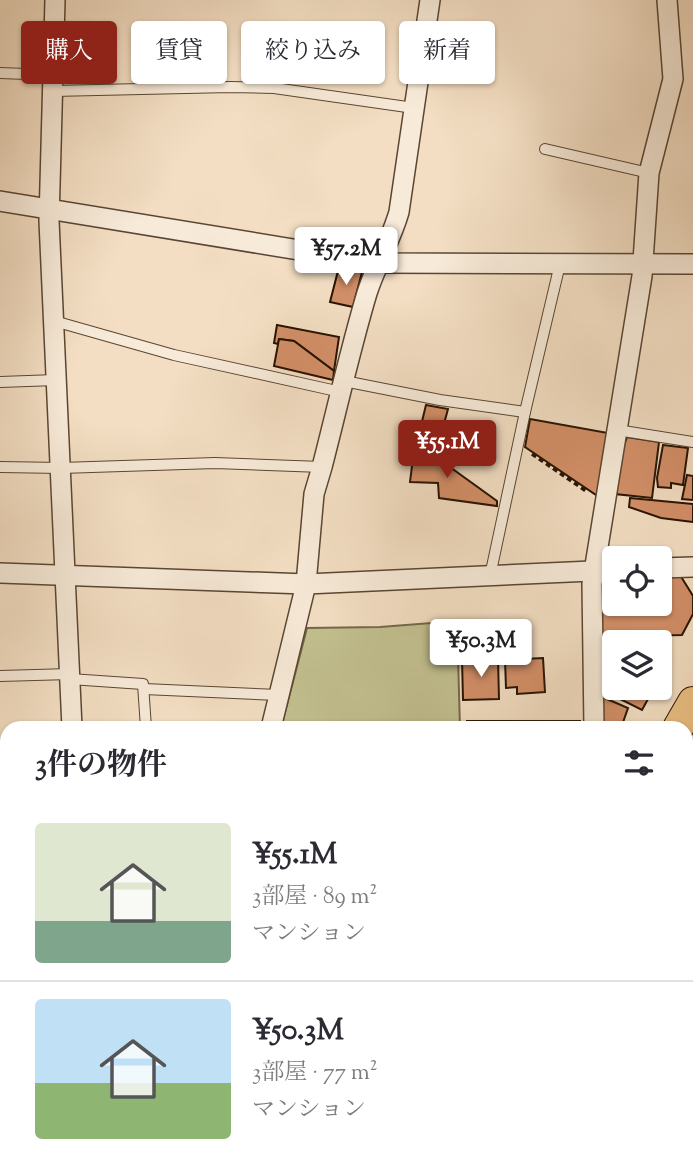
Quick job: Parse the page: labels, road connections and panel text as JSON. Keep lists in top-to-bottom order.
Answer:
{
  "page": {
    "chip": [
      "購入",
      "賃貸",
      "絞り込み",
      "新着"
    ],
    "price": ["¥57.2M", "¥55.1M", "¥50.3M"],
    "heading": "3件の物件",
    "list": [
      {
        "name": "¥55.1M",
        "note": "3部屋 · 89 m² · マンション"
      },
      {
        "name": "¥50.3M",
        "note": "3部屋 · 77 m² · マンション"
      }
    ]
  }
}
